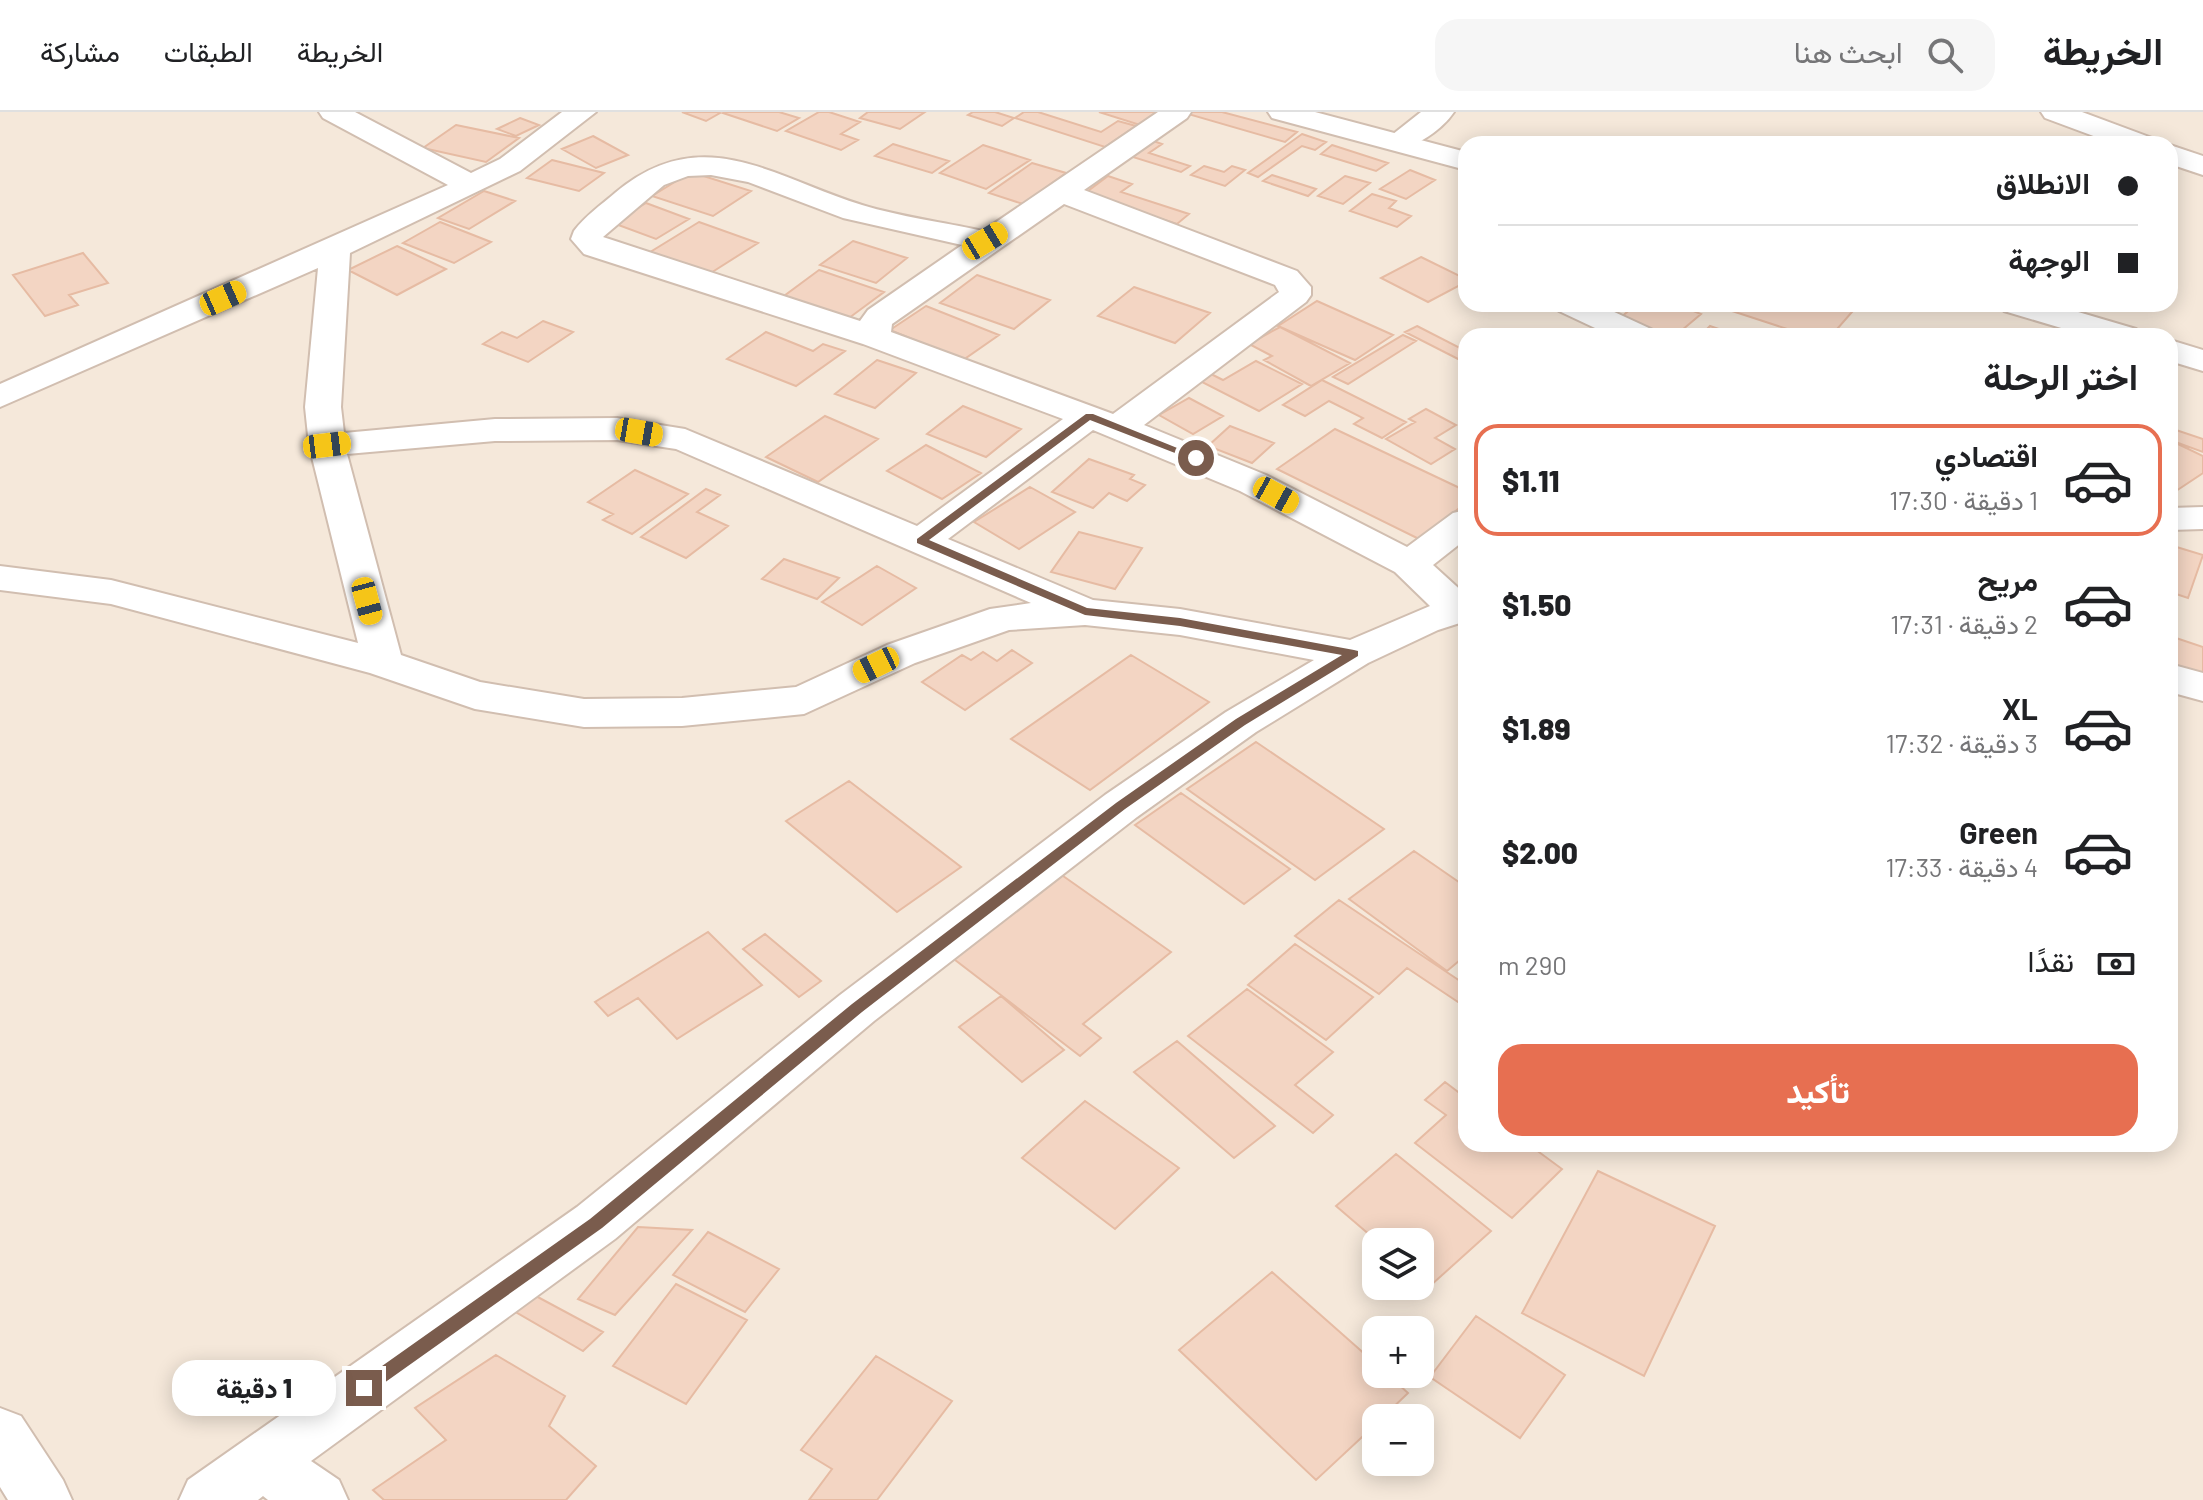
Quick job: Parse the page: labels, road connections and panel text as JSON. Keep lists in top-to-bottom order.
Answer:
{
  "page": {
    "header": "الخريطة",
    "search": "ابحث هنا",
    "nav": ["الخريطة", "الطبقات", "مشاركة"],
    "banner": ["الانطلاق", "الوجهة"],
    "heading": "اختر الرحلة",
    "list": [
      {
        "name": "اقتصادي",
        "note": "1 دقيقة · 17:30",
        "value": "$1.11"
      },
      {
        "name": "مريح",
        "note": "2 دقيقة · 17:31",
        "value": "$1.50"
      },
      {
        "name": "XL",
        "note": "3 دقيقة · 17:32",
        "value": "$1.89"
      },
      {
        "name": "Green",
        "note": "4 دقيقة · 17:33",
        "value": "$2.00"
      }
    ],
    "pay": ["نقدًا", "290 m"],
    "buttons": "تأكيد",
    "map_buttons": ["+", "−"],
    "bubble": "1 دقيقة"
  }
}
